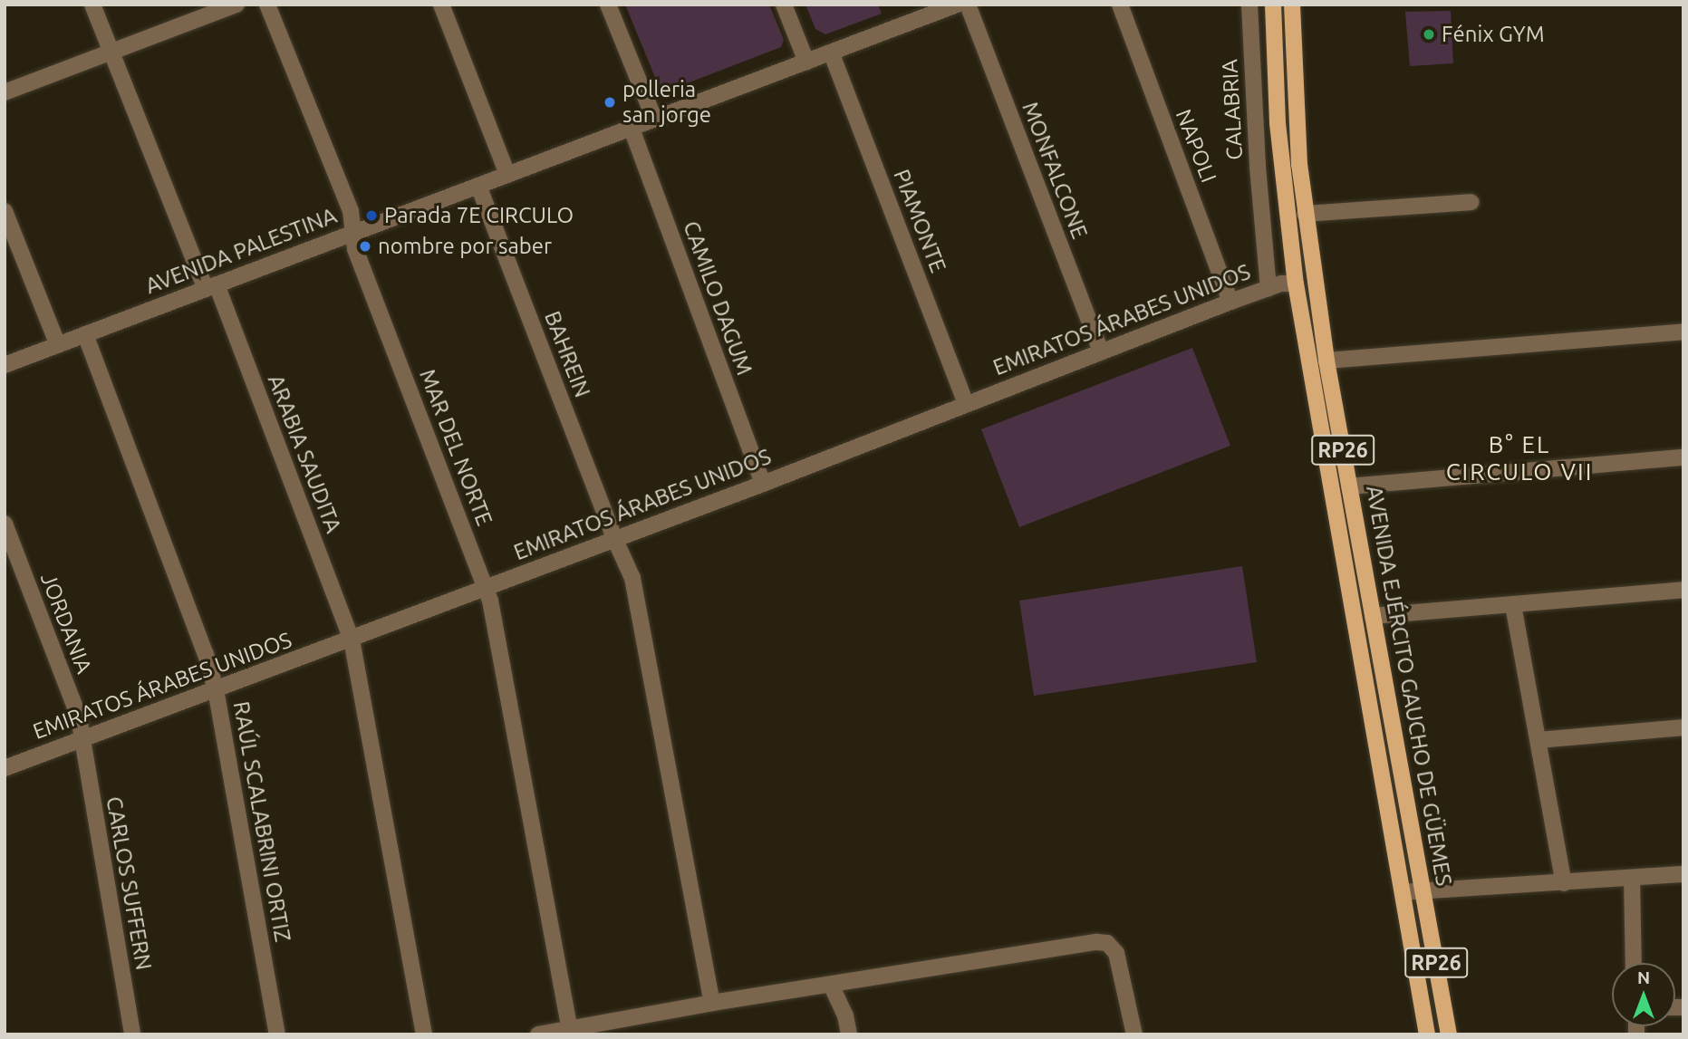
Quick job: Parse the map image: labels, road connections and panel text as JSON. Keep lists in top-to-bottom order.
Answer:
{
  "streets": {
    "main road": ["RP26", "AVENIDA EJÉRCITO GAUCHO DE GÜEMES"],
    "street": [
      "CALABRIA",
      "NAPOLI",
      "MONFALCONE",
      "PIAMONTE",
      "AVENIDA PALESTINA",
      "CAMILO DAGUM",
      "EMIRATOS ÁRABES UNIDOS",
      "BAHREIN",
      "MAR DEL NORTE",
      "ARABIA SAUDITA",
      "JORDANIA",
      "RAÚL SCALABRINI ORTIZ",
      "CARLOS SUFFERN"
    ]
  },
  "crossings": [
    ["CALABRIA", "EMIRATOS ÁRABES UNIDOS"],
    ["NAPOLI", "EMIRATOS ÁRABES UNIDOS"],
    ["MONFALCONE", "EMIRATOS ÁRABES UNIDOS"],
    ["PIAMONTE", "AVENIDA PALESTINA"],
    ["PIAMONTE", "EMIRATOS ÁRABES UNIDOS"],
    ["AVENIDA PALESTINA", "CAMILO DAGUM"],
    ["AVENIDA PALESTINA", "BAHREIN"],
    ["AVENIDA PALESTINA", "MAR DEL NORTE"],
    ["AVENIDA PALESTINA", "ARABIA SAUDITA"],
    ["AVENIDA PALESTINA", "RAÚL SCALABRINI ORTIZ"],
    ["CAMILO DAGUM", "EMIRATOS ÁRABES UNIDOS"],
    ["EMIRATOS ÁRABES UNIDOS", "BAHREIN"],
    ["EMIRATOS ÁRABES UNIDOS", "MAR DEL NORTE"],
    ["EMIRATOS ÁRABES UNIDOS", "ARABIA SAUDITA"],
    ["EMIRATOS ÁRABES UNIDOS", "JORDANIA"],
    ["EMIRATOS ÁRABES UNIDOS", "AVENIDA EJÉRCITO GAUCHO DE GÜEMES"],
    ["EMIRATOS ÁRABES UNIDOS", "RAÚL SCALABRINI ORTIZ"],
    ["EMIRATOS ÁRABES UNIDOS", "CARLOS SUFFERN"],
    ["JORDANIA", "CARLOS SUFFERN"]
  ],
  "districts": ["B° EL CIRCULO VII"],
  "places": [
    "Fénix GYM",
    "polleria san jorge",
    "Parada 7E CIRCULO",
    "nombre por saber"
  ],
  "north": "top"
}
